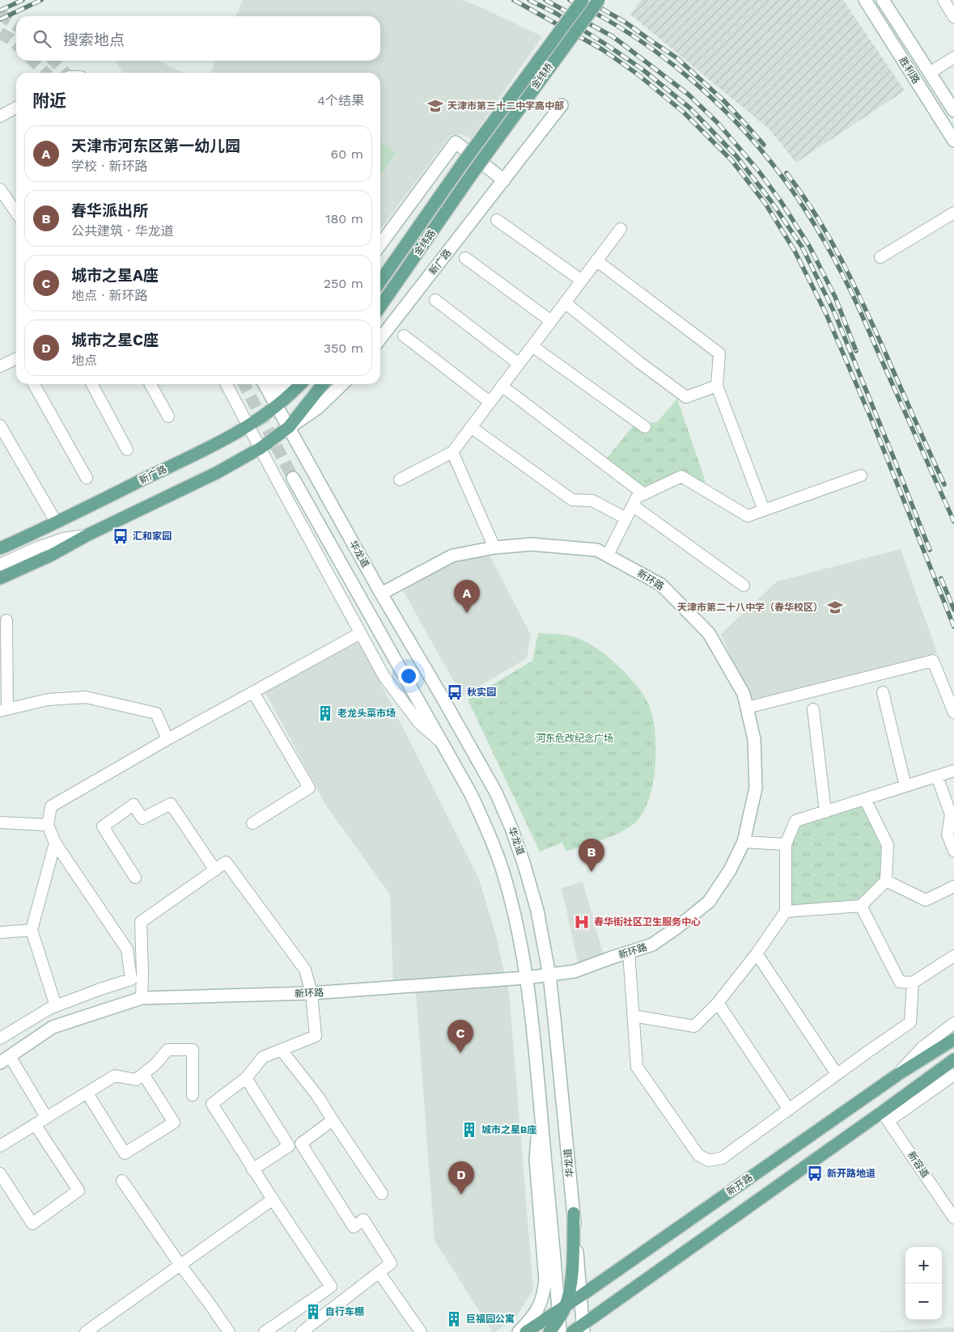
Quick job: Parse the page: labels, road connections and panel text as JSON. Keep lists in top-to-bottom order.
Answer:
{
  "streets": {
    "main road": [
      "胜利路",
      "金纬桥",
      "金纬路",
      "新广路",
      "华龙道",
      "新环路",
      "新开路"
    ],
    "street": ["新容道"]
  },
  "crossings": [
    ["金纬桥", "金纬路"],
    ["新广路", "华龙道"],
    ["华龙道", "新环路"],
    ["华龙道", "新开路"]
  ],
  "parks": ["河东危改纪念广场"],
  "places": {
    "school or university": ["天津市第三十二中学高中部", "天津市第二十八中学（春华校区）"],
    "bus stop": ["汇和家园", "秋实园", "新开路地道"],
    "building": [
      "老龙头菜市场",
      "城市之星B座",
      "自行车棚",
      "巨福园公寓"
    ],
    "hospital": ["春华街社区卫生服务中心"]
  },
  "page": {
    "search": "搜索地点",
    "heading": ["附近", "4个结果"],
    "list": [
      {
        "mark": "A",
        "name": "天津市河东区第一幼儿园",
        "note": "学校 · 新环路",
        "value": "60 m"
      },
      {
        "mark": "B",
        "name": "春华派出所",
        "note": "公共建筑 · 华龙道",
        "value": "180 m"
      },
      {
        "mark": "C",
        "name": "城市之星A座",
        "note": "地点 · 新环路",
        "value": "250 m"
      },
      {
        "mark": "D",
        "name": "城市之星C座",
        "note": "地点",
        "value": "350 m"
      }
    ],
    "pins": [
      "A",
      "B",
      "C",
      "D"
    ],
    "map_buttons": ["+", "−"]
  }
}
